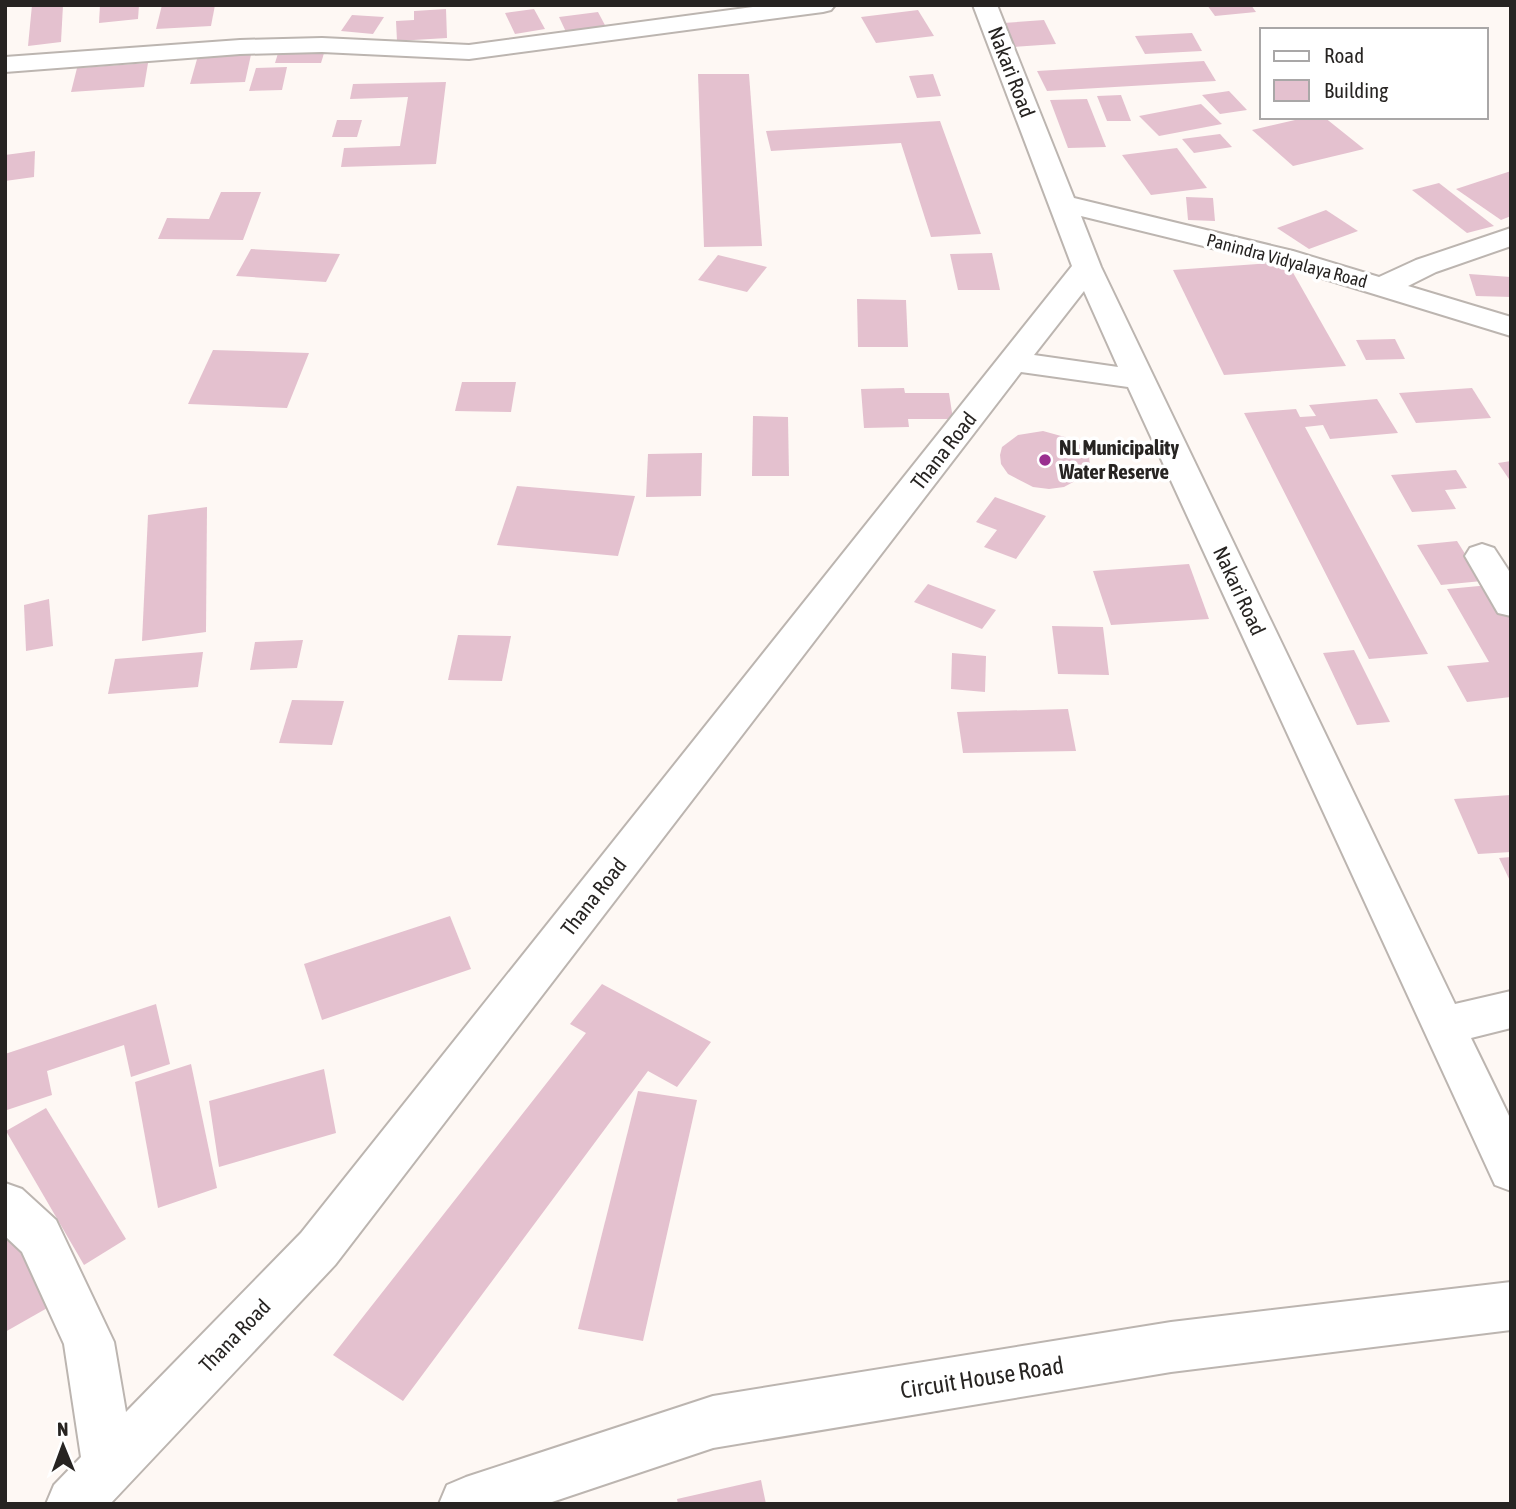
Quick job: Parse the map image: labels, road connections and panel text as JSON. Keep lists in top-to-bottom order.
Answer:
{
  "streets": {
    "street": [
      "Nakari Road",
      "Panindra Vidyalaya Road",
      "Thana Road",
      "Circuit House Road"
    ]
  },
  "crossings": [
    ["Nakari Road", "Panindra Vidyalaya Road"],
    ["Nakari Road", "Thana Road"]
  ],
  "places": ["NL Municipality Water Reserve"],
  "legend": ["Road", "Building"],
  "north": "top"
}
